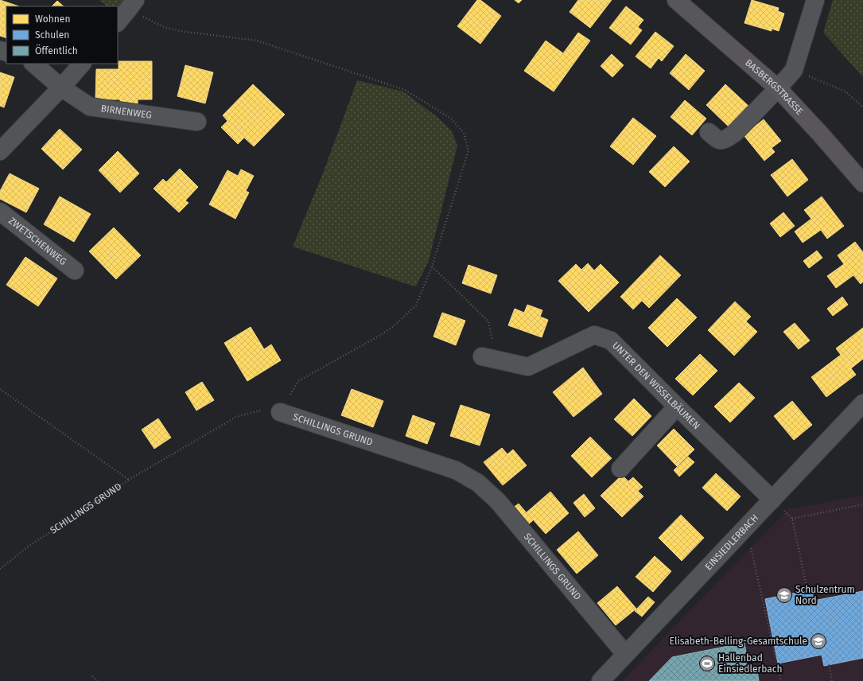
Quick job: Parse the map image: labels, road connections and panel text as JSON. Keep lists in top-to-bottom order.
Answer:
{
  "streets": {
    "main road": ["BASBERGSTRASSE"],
    "street": [
      "BIRNENWEG",
      "ZWETSCHENWEG",
      "UNTER DEN WISSELBÄUMEN",
      "SCHILLINGS GRUND",
      "EINSIEDLERBACH"
    ]
  },
  "crossings": [
    ["UNTER DEN WISSELBÄUMEN", "EINSIEDLERBACH"],
    ["SCHILLINGS GRUND", "EINSIEDLERBACH"]
  ],
  "places": {
    "school or university": ["Schulzentrum Nord", "Elisabeth-Belling-Gesamtschule"],
    "sports": ["Hallenbad Einsiedlerbach"]
  },
  "legend": ["Wohnen", "Schulen", "Öffentlich"]
}
